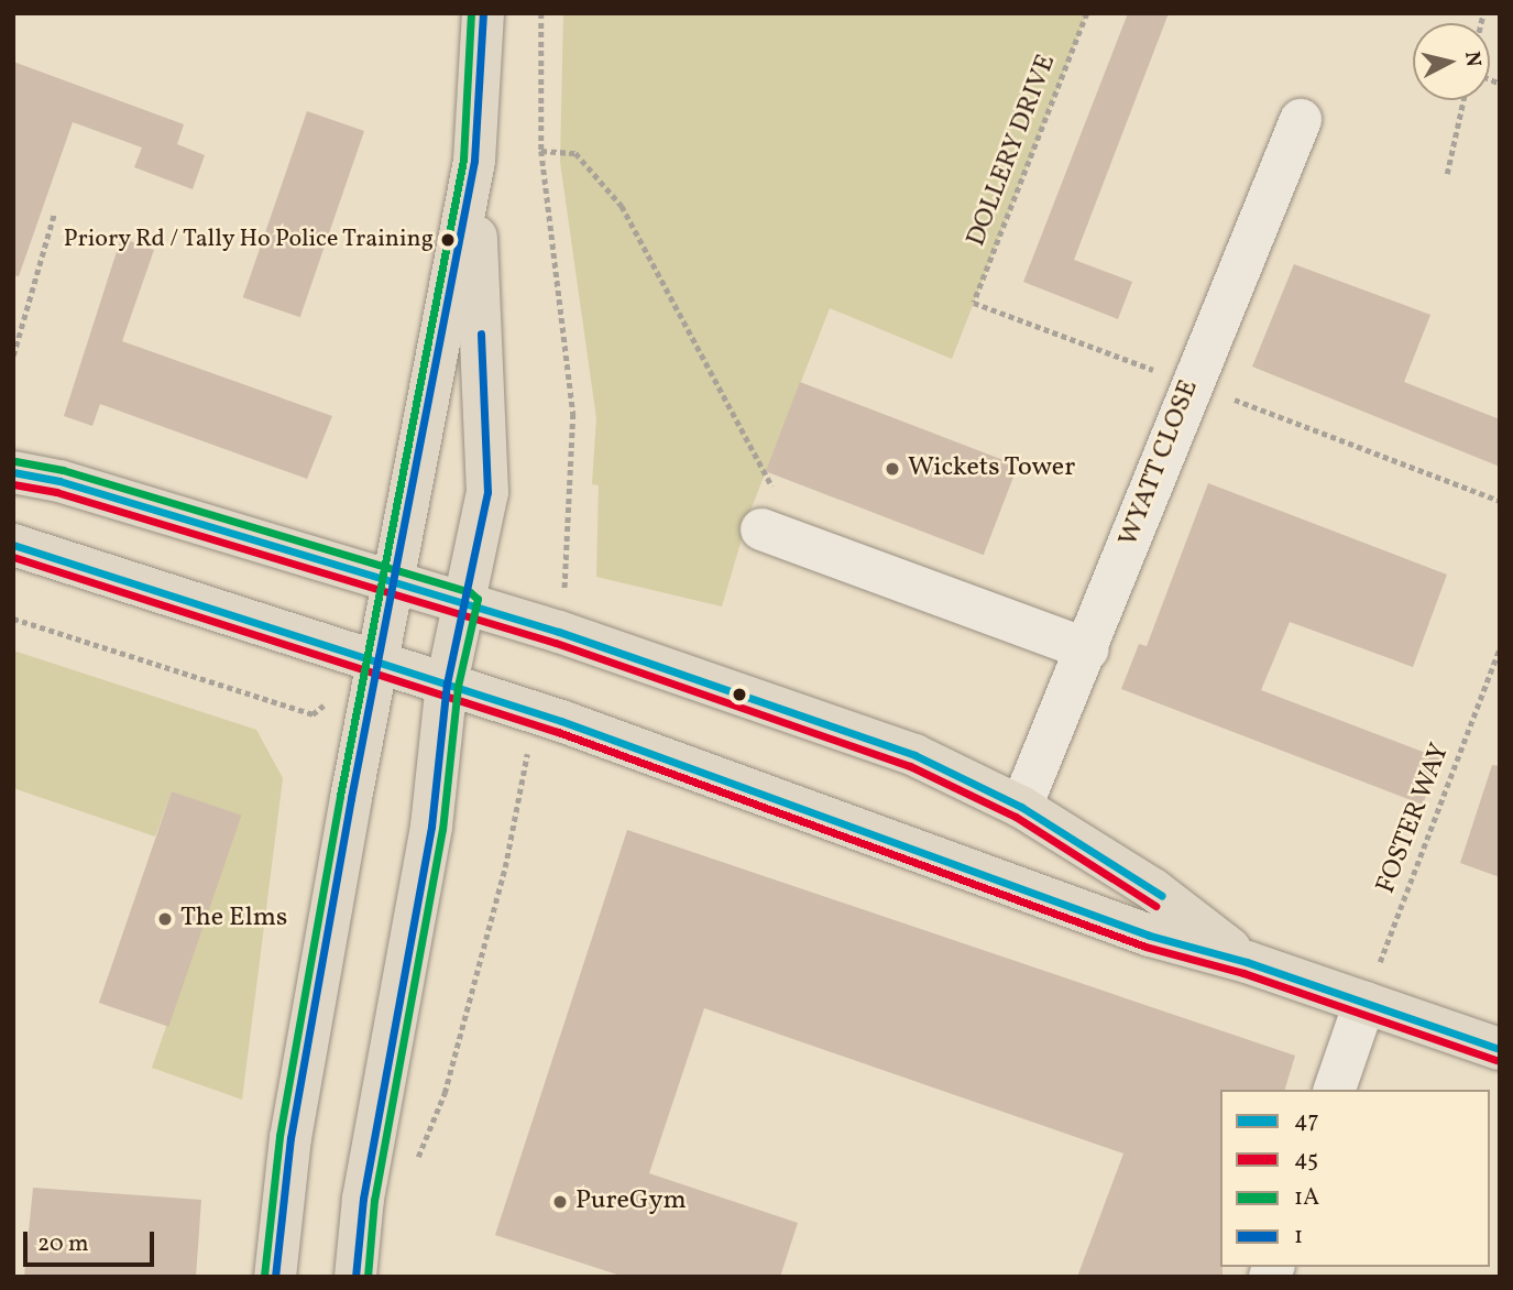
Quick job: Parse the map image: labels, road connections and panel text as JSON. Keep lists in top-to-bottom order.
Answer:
{
  "streets": {
    "street": ["WYATT CLOSE"],
    "path": ["DOLLERY DRIVE", "FOSTER WAY"]
  },
  "places": [
    "Priory Rd / Tally Ho Police Training",
    "Wickets Tower",
    "The Elms",
    "PureGym"
  ],
  "lines": [
    "transit line 1A",
    "transit line 1",
    "transit line 47",
    "transit line 45"
  ],
  "legend": [
    "47",
    "45",
    "1A",
    "1"
  ],
  "scale_bar": "20 m",
  "north": "right"
}
